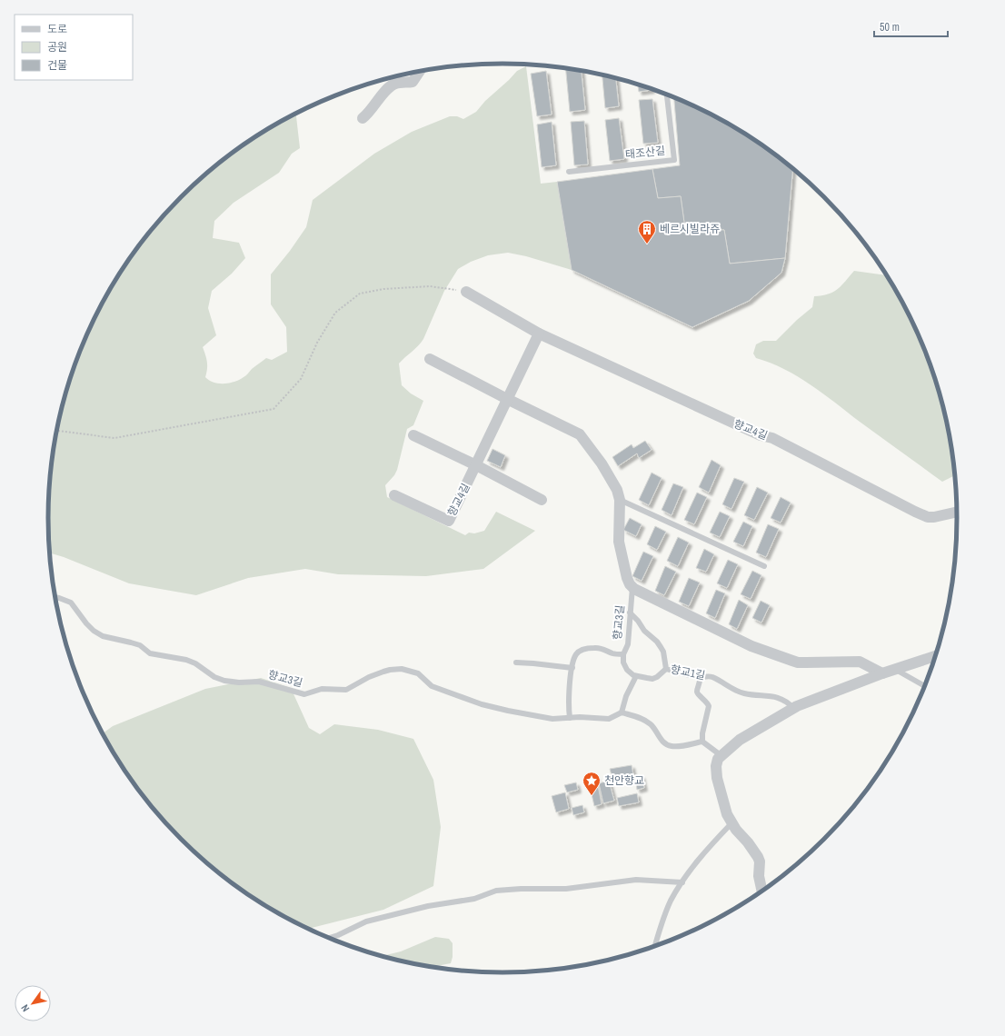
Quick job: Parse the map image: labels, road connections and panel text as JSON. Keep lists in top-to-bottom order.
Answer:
{
  "streets": {
    "street": ["향교4길"],
    "lane": ["태조산길", "향교3길", "향교1길"]
  },
  "crossings": [
    ["향교3길", "향교1길"]
  ],
  "places": {
    "building": ["베르시빌라쥬"],
    "place": ["천안향교"]
  },
  "legend": ["도로", "공원", "건물"],
  "scale_bar": "50 m",
  "north": "bottom left"
}
